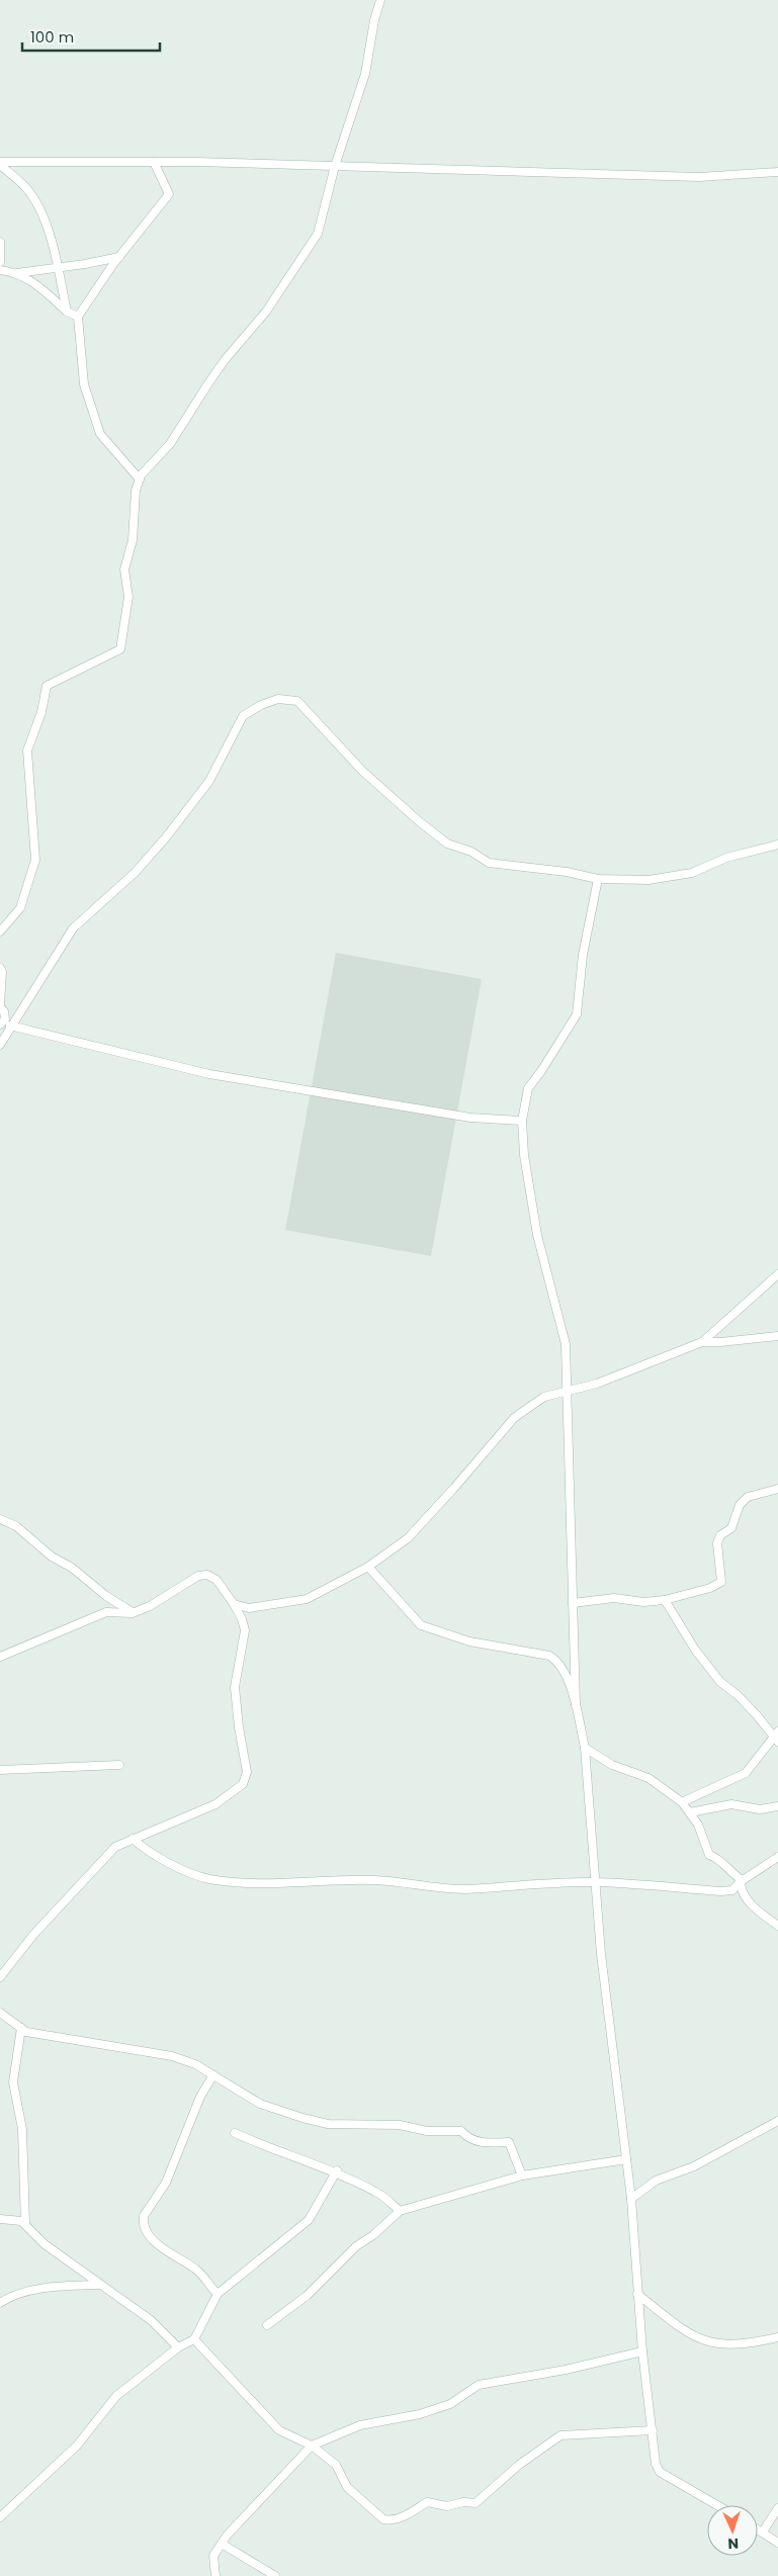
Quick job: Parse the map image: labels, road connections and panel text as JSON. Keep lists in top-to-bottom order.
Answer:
{
  "scale_bar": "100 m",
  "north": "bottom"
}
